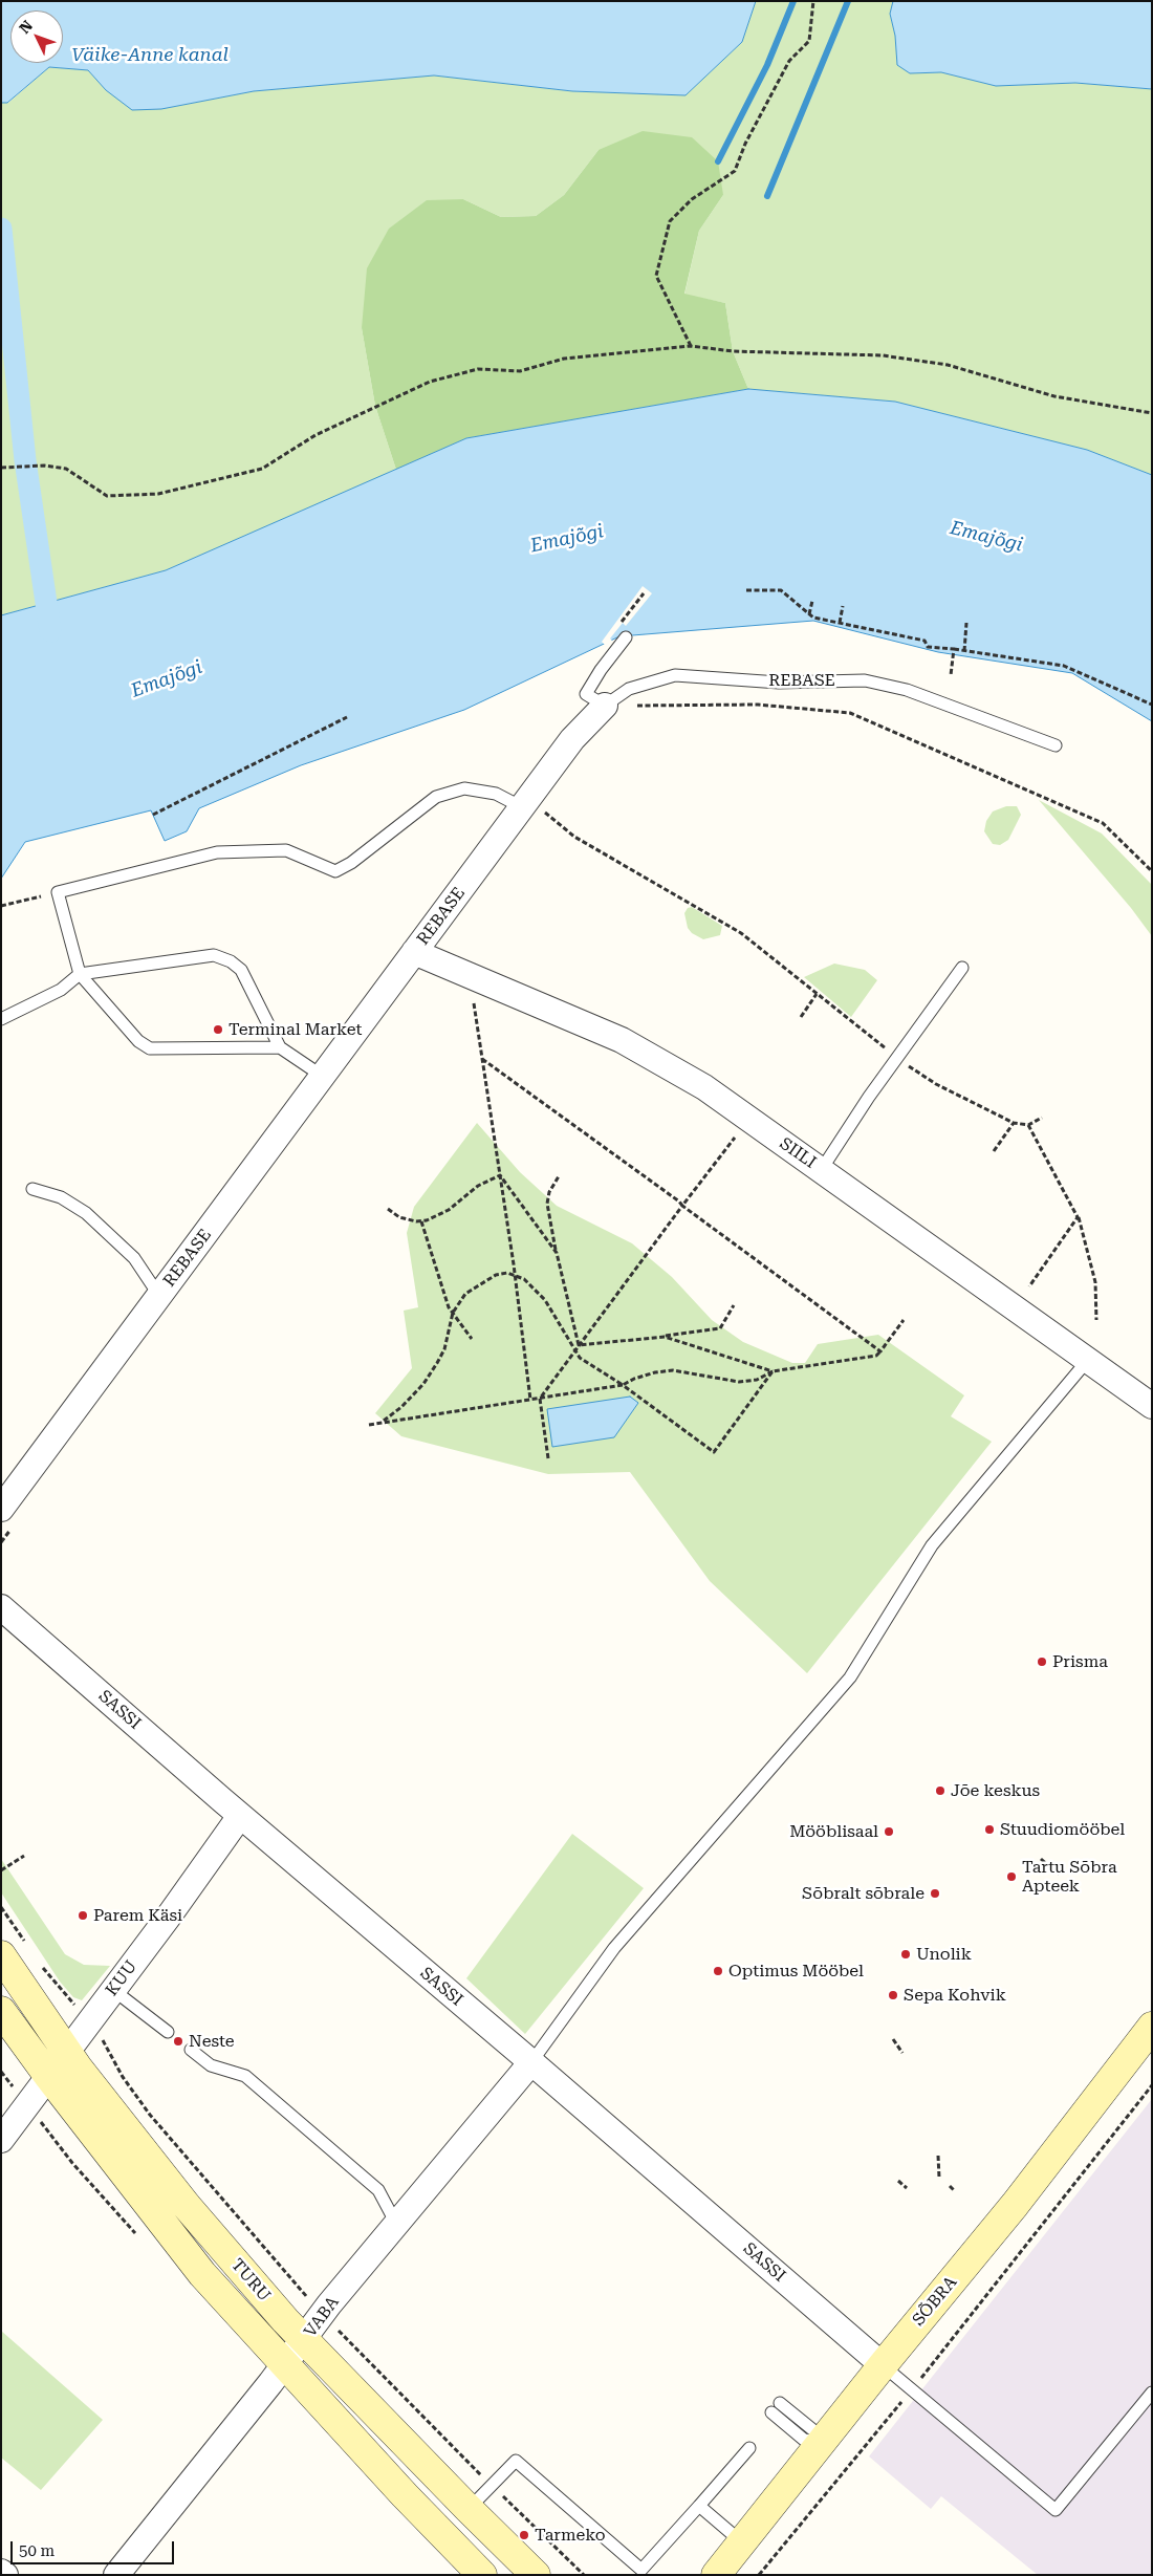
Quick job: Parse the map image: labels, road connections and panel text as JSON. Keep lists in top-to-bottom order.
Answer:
{
  "streets": {
    "main road": ["TURU", "SÕBRA"],
    "street": [
      "REBASE",
      "SIILI",
      "SASSI",
      "KUU",
      "VABA"
    ]
  },
  "crossings": [
    ["REBASE", "SIILI"],
    ["SASSI", "KUU"],
    ["SASSI", "SÕBRA"],
    ["SASSI", "VABA"],
    ["KUU", "TURU"],
    ["TURU", "VABA"]
  ],
  "water": ["Väike-Anne kanal", "Emajõgi"],
  "places": [
    "Terminal Market",
    "Prisma",
    "Jõe keskus",
    "Stuudiomööbel",
    "Mööblisaal",
    "Tartu Sõbra Apteek",
    "Sõbralt sõbrale",
    "Parem Käsi",
    "Unolik",
    "Optimus Mööbel",
    "Sepa Kohvik",
    "Neste",
    "Tarmeko"
  ],
  "scale_bar": "50 m",
  "north": "top left"
}
